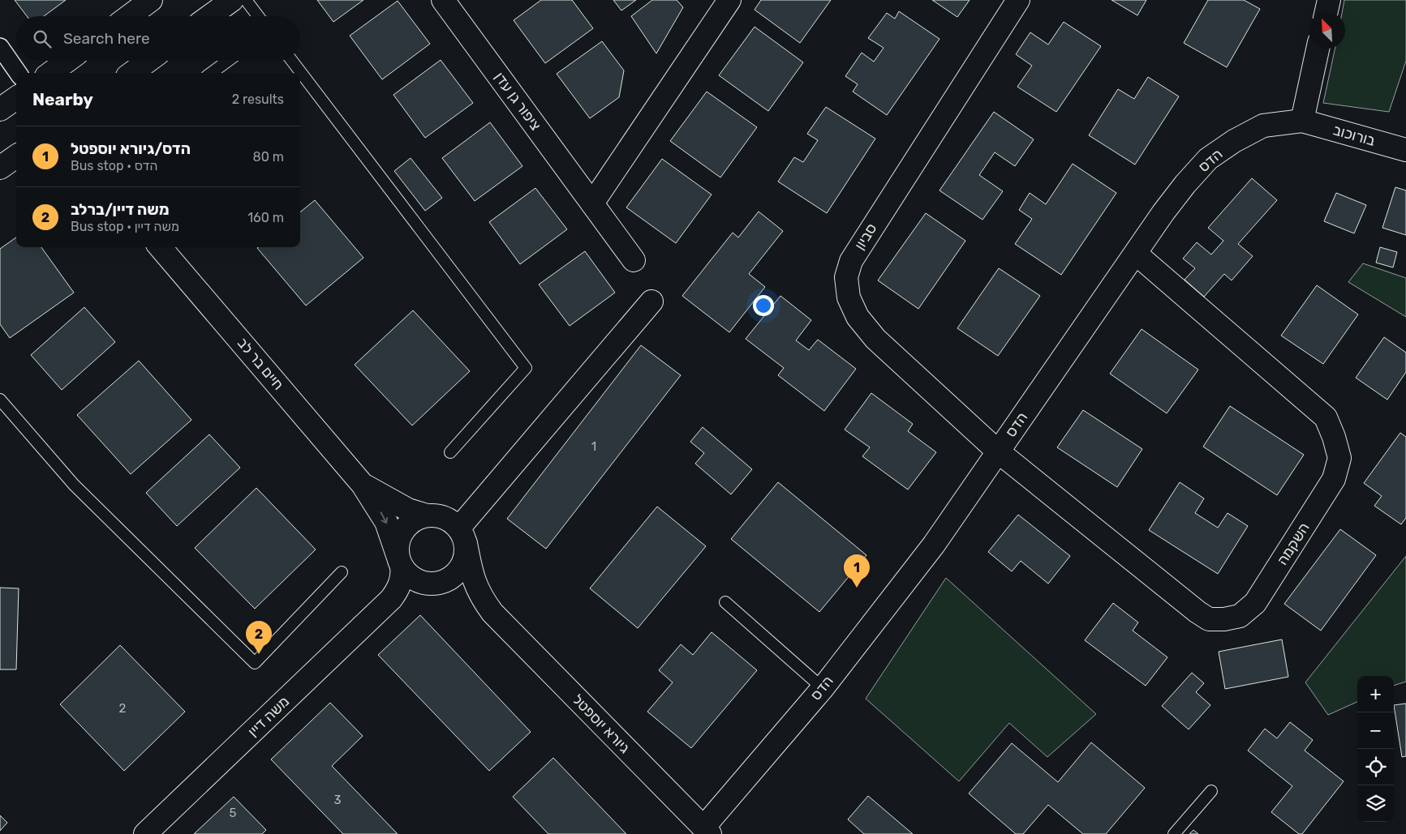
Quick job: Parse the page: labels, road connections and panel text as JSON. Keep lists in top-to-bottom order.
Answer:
{
  "streets": {
    "street": [
      "ציפור גן עדן",
      "בורוכוב",
      "הדס",
      "סביון",
      "חיים בר לב",
      "השקמה",
      "משה דיין",
      "גיורא יוספטל"
    ]
  },
  "crossings": [
    ["בורוכוב", "הדס"],
    ["הדס", "סביון"],
    ["הדס", "השקמה"],
    ["הדס", "גיורא יוספטל"],
    ["סביון", "השקמה"],
    ["חיים בר לב", "משה דיין"],
    ["חיים בר לב", "גיורא יוספטל"],
    ["משה דיין", "גיורא יוספטל"]
  ],
  "house_numbers": [
    "1",
    "2",
    "3",
    "5"
  ],
  "north": "top left",
  "page": {
    "search": "Search here",
    "heading": ["Nearby", "2 results"],
    "list": [
      {
        "mark": "1",
        "name": "הדס/גיורא יוספטל",
        "note": "Bus stop · הדס",
        "value": "80 m"
      },
      {
        "mark": "2",
        "name": "משה דיין/ברלב",
        "note": "Bus stop · משה דיין",
        "value": "160 m"
      }
    ],
    "pins": ["1", "2"],
    "map_buttons": ["+", "−"]
  }
}
